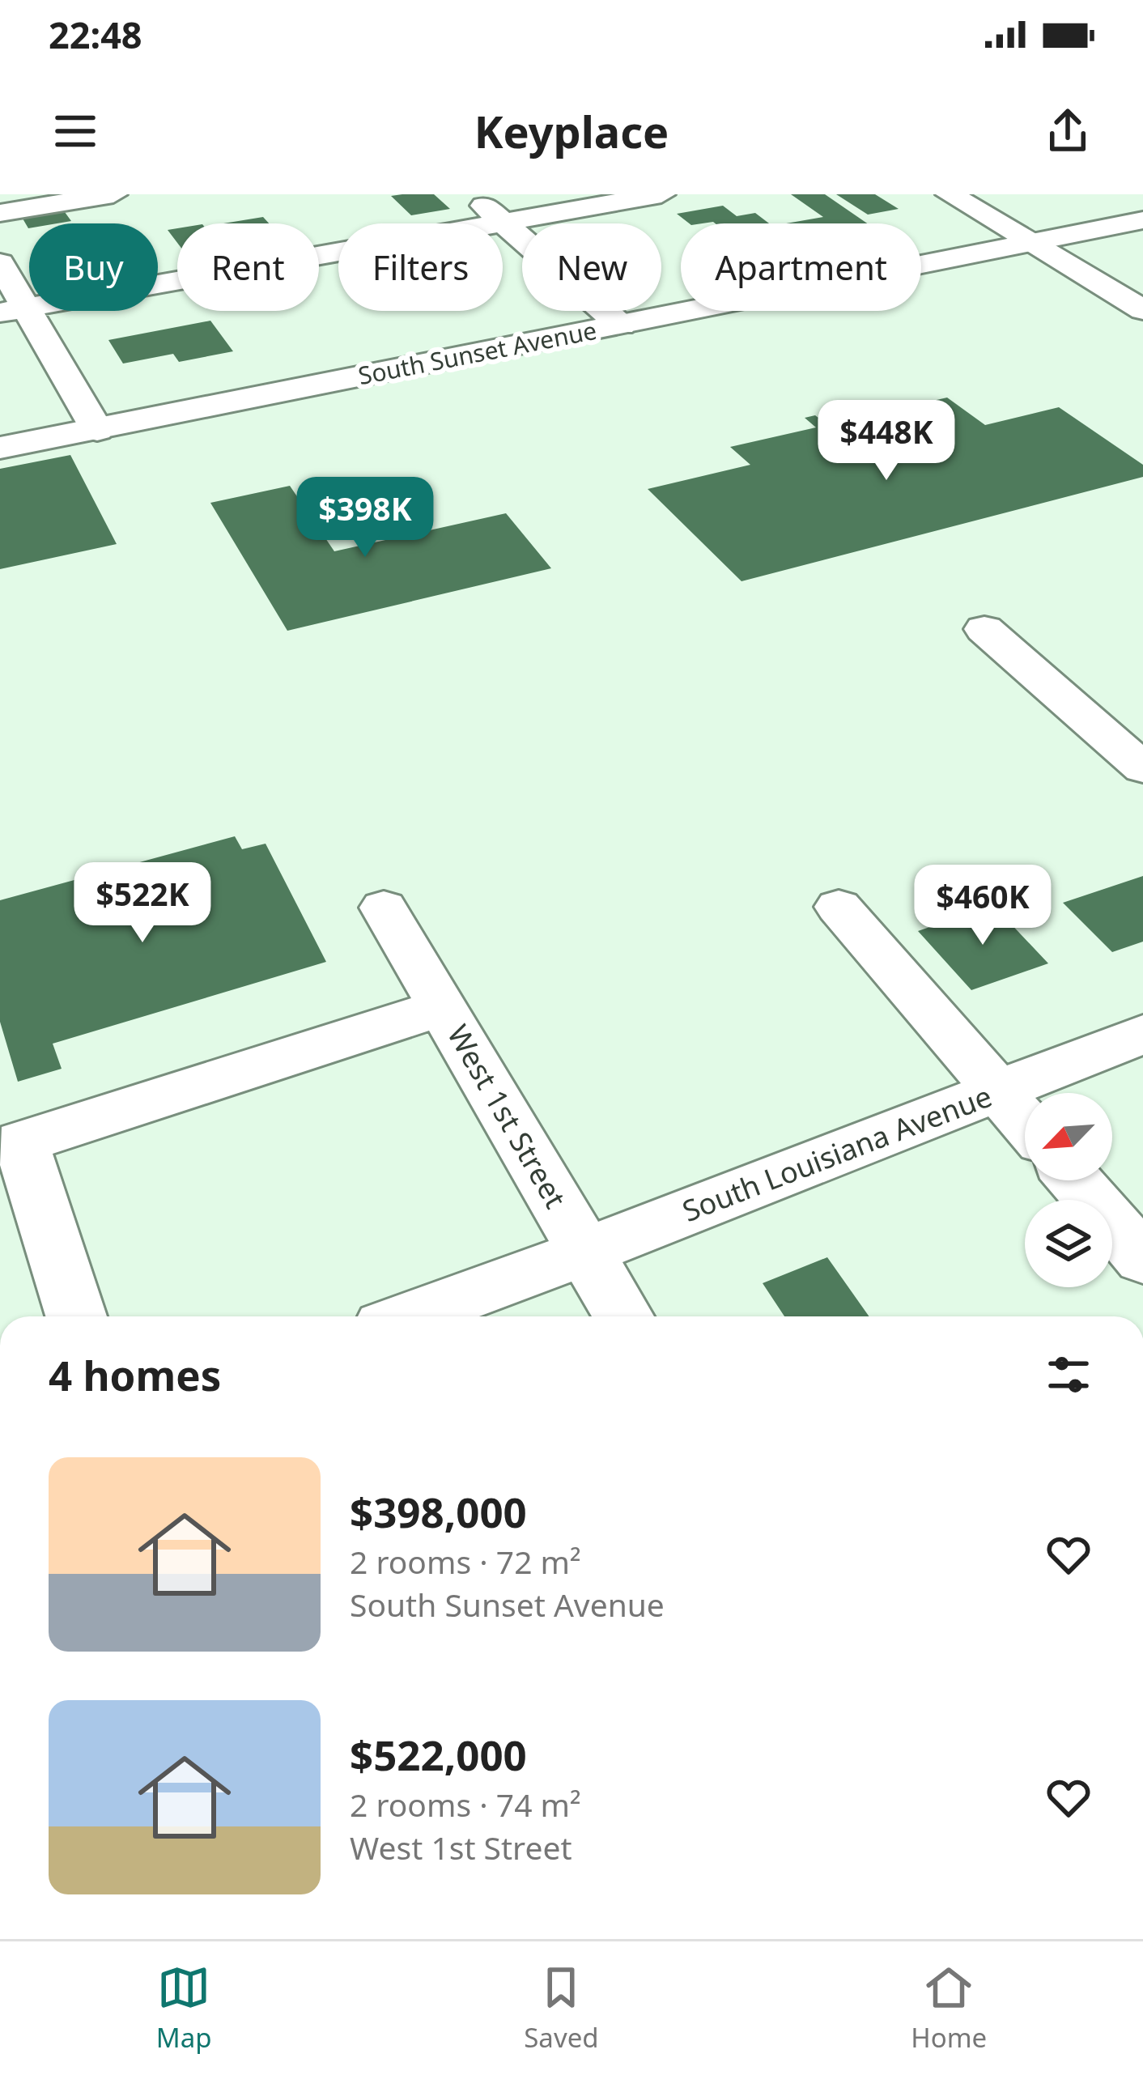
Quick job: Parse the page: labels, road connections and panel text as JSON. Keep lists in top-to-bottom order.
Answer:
{
  "streets": {
    "street": ["South Sunset Avenue", "West 1st Street", "South Louisiana Avenue"]
  },
  "crossings": [
    ["West 1st Street", "South Louisiana Avenue"]
  ],
  "north": "bottom left",
  "page": {
    "status": "22:48",
    "header": "Keyplace",
    "chip": [
      "Buy",
      "Rent",
      "Filters",
      "New",
      "Apartment"
    ],
    "price": [
      "$448K",
      "$398K",
      "$522K",
      "$460K"
    ],
    "heading": "4 homes",
    "list": [
      {
        "name": "$398,000",
        "note": "2 rooms · 72 m² · South Sunset Avenue"
      },
      {
        "name": "$522,000",
        "note": "2 rooms · 74 m² · West 1st Street"
      }
    ],
    "tabs": ["Map", "Saved", "Home"]
  }
}
